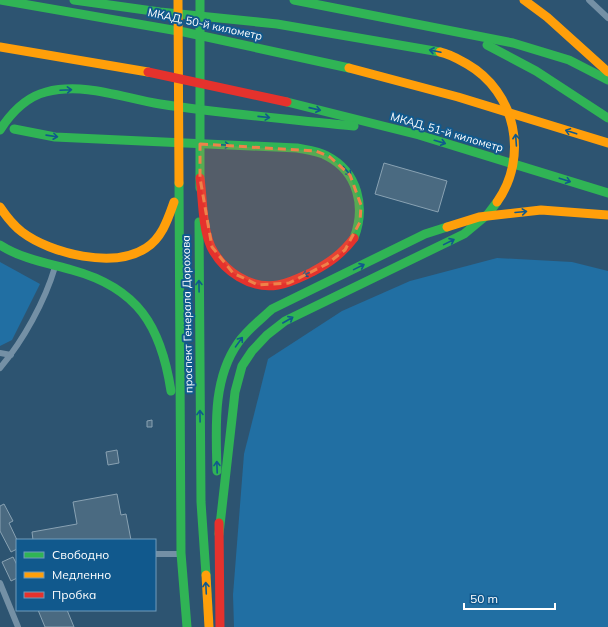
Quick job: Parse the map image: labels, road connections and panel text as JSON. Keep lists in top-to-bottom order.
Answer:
{
  "streets": {
    "main road": ["МКАД, 50-й километр", "МКАД, 51-й километр", "проспект Генерала Дорохова"]
  },
  "legend": ["Свободно", "Медленно", "Пробка"],
  "scale_bar": "50 m"
}
